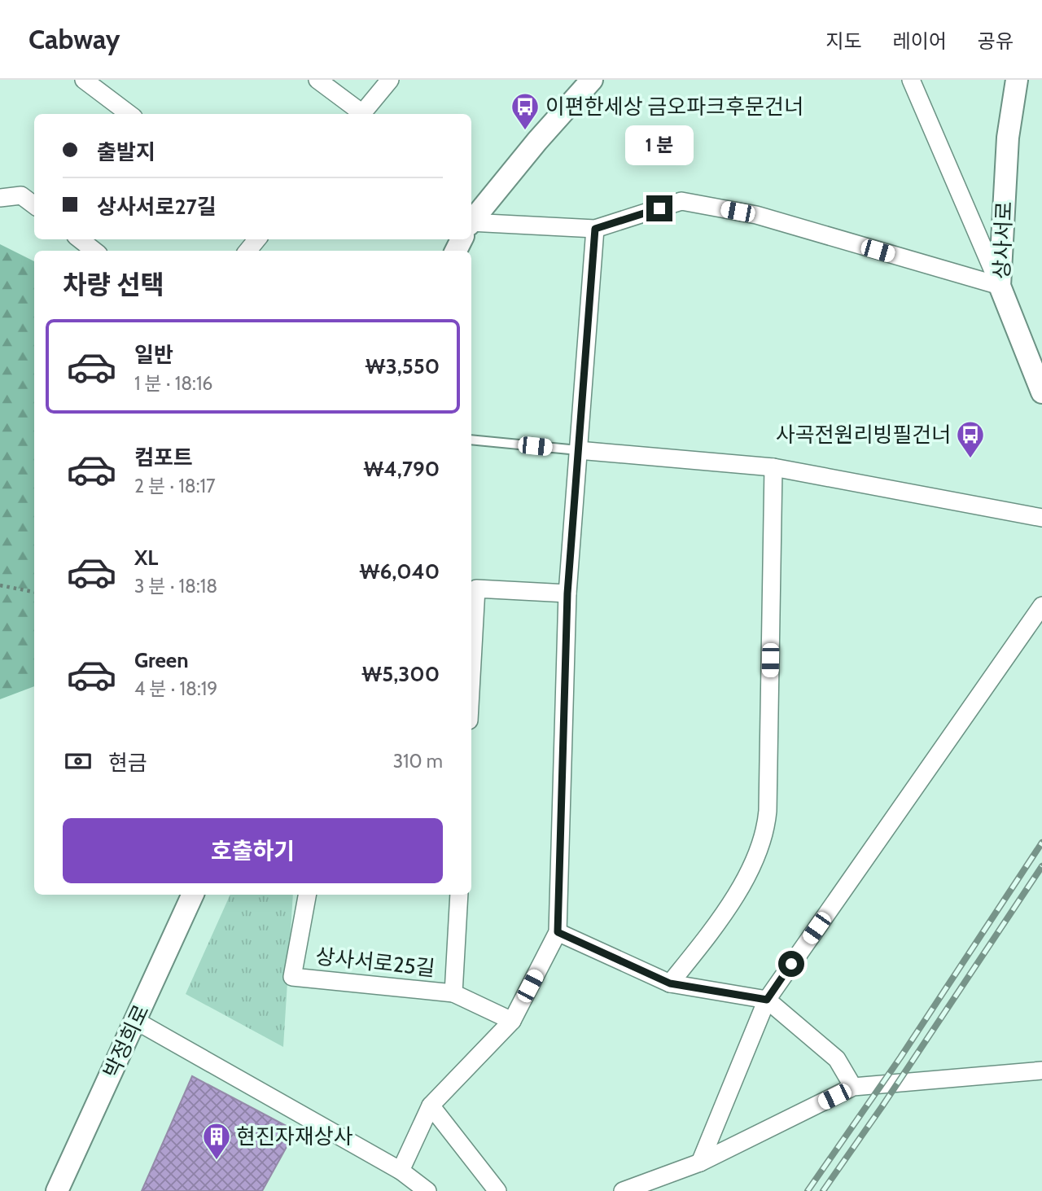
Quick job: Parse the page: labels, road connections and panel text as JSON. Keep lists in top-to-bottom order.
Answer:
{
  "streets": {
    "street": ["상사서로", "상사서로25길", "박정희로"]
  },
  "places": {
    "bus stop": ["이편한세상 금오파크후문건너", "사곡전원리빙필건너"],
    "building": ["현진자재상사"]
  },
  "page": {
    "header": "Cabway",
    "nav": ["지도", "레이어", "공유"],
    "banner": ["출발지", "상사서로27길"],
    "bubble": "1 분",
    "heading": "차량 선택",
    "list": [
      {
        "name": "일반",
        "note": "1 분 · 18:16",
        "value": "₩3,550"
      },
      {
        "name": "컴포트",
        "note": "2 분 · 18:17",
        "value": "₩4,790"
      },
      {
        "name": "XL",
        "note": "3 분 · 18:18",
        "value": "₩6,040"
      },
      {
        "name": "Green",
        "note": "4 분 · 18:19",
        "value": "₩5,300"
      }
    ],
    "pay": ["현금", "310 m"],
    "buttons": "호출하기"
  }
}
